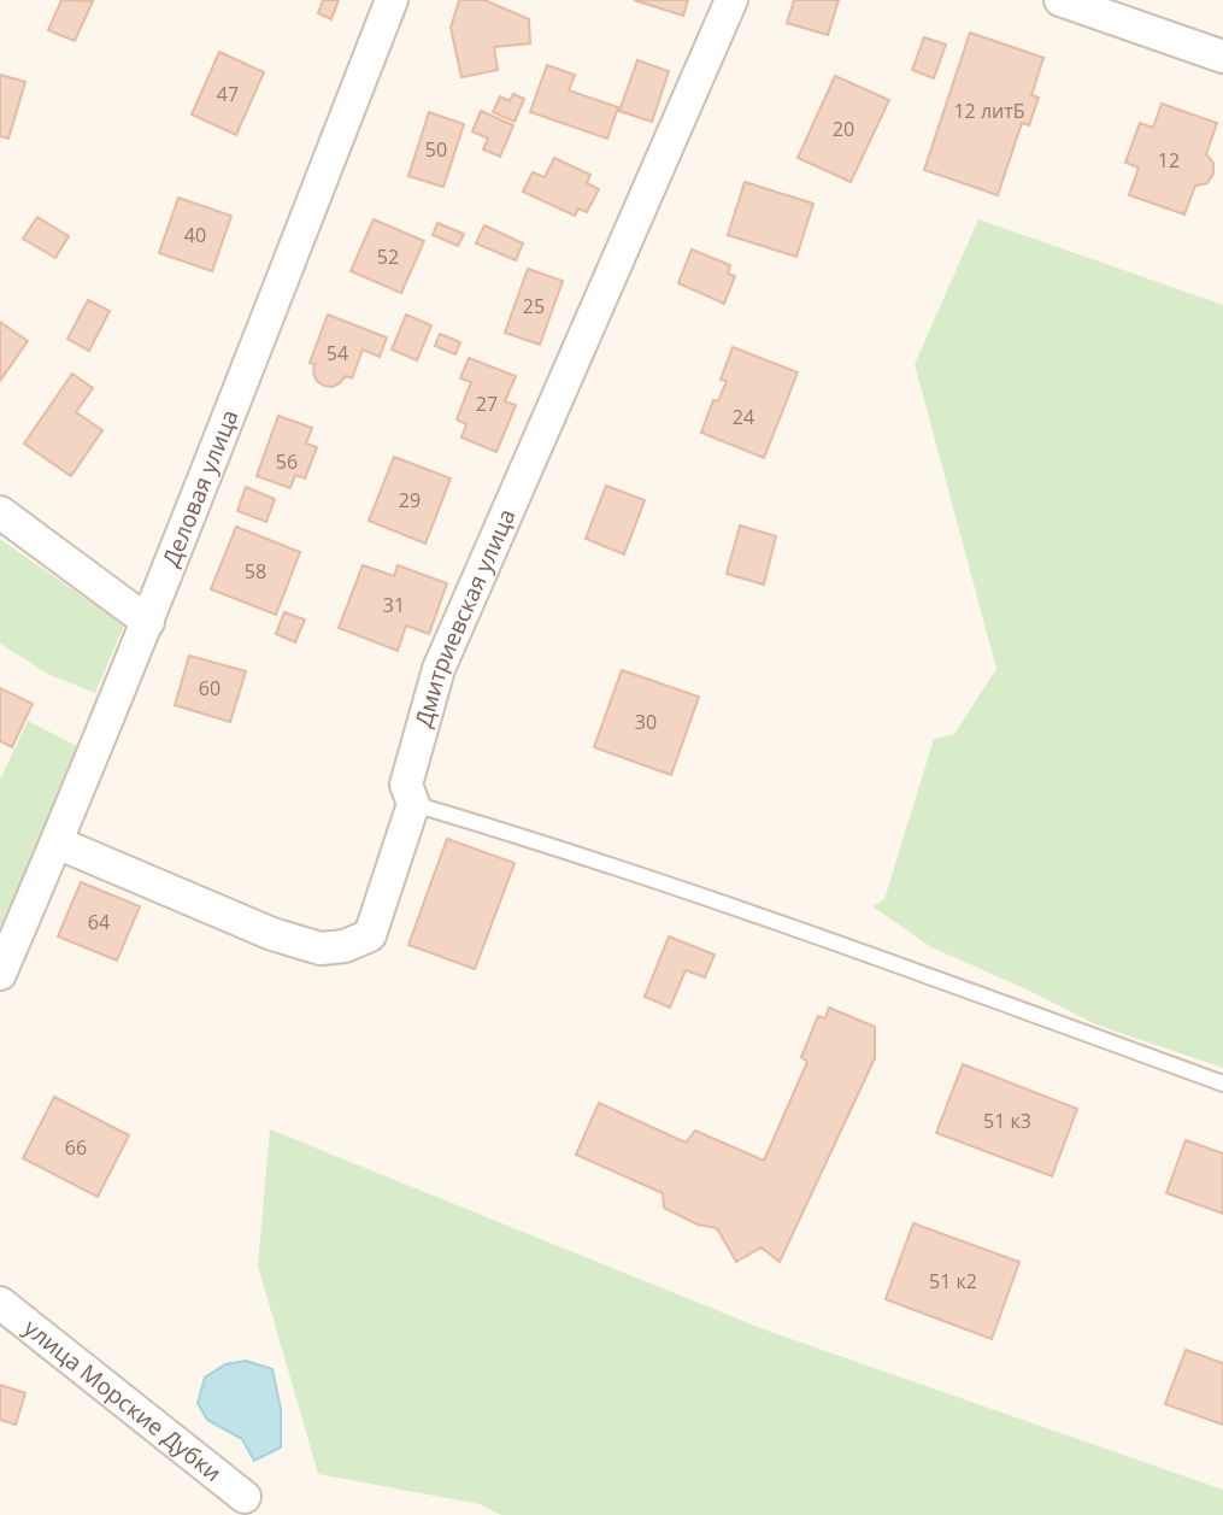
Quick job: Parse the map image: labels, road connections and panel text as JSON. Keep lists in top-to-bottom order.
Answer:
{
  "streets": {
    "street": ["Деловая улица", "Дмитриевская улица", "улица Морские Дубки"]
  },
  "crossings": [
    ["Деловая улица", "Дмитриевская улица"]
  ],
  "house_numbers": [
    "47",
    "12 литБ",
    "20",
    "50",
    "12",
    "40",
    "52",
    "25",
    "54",
    "27",
    "24",
    "56",
    "29",
    "58",
    "31",
    "60",
    "30",
    "64",
    "51 к3",
    "66",
    "51 к2"
  ]
}
